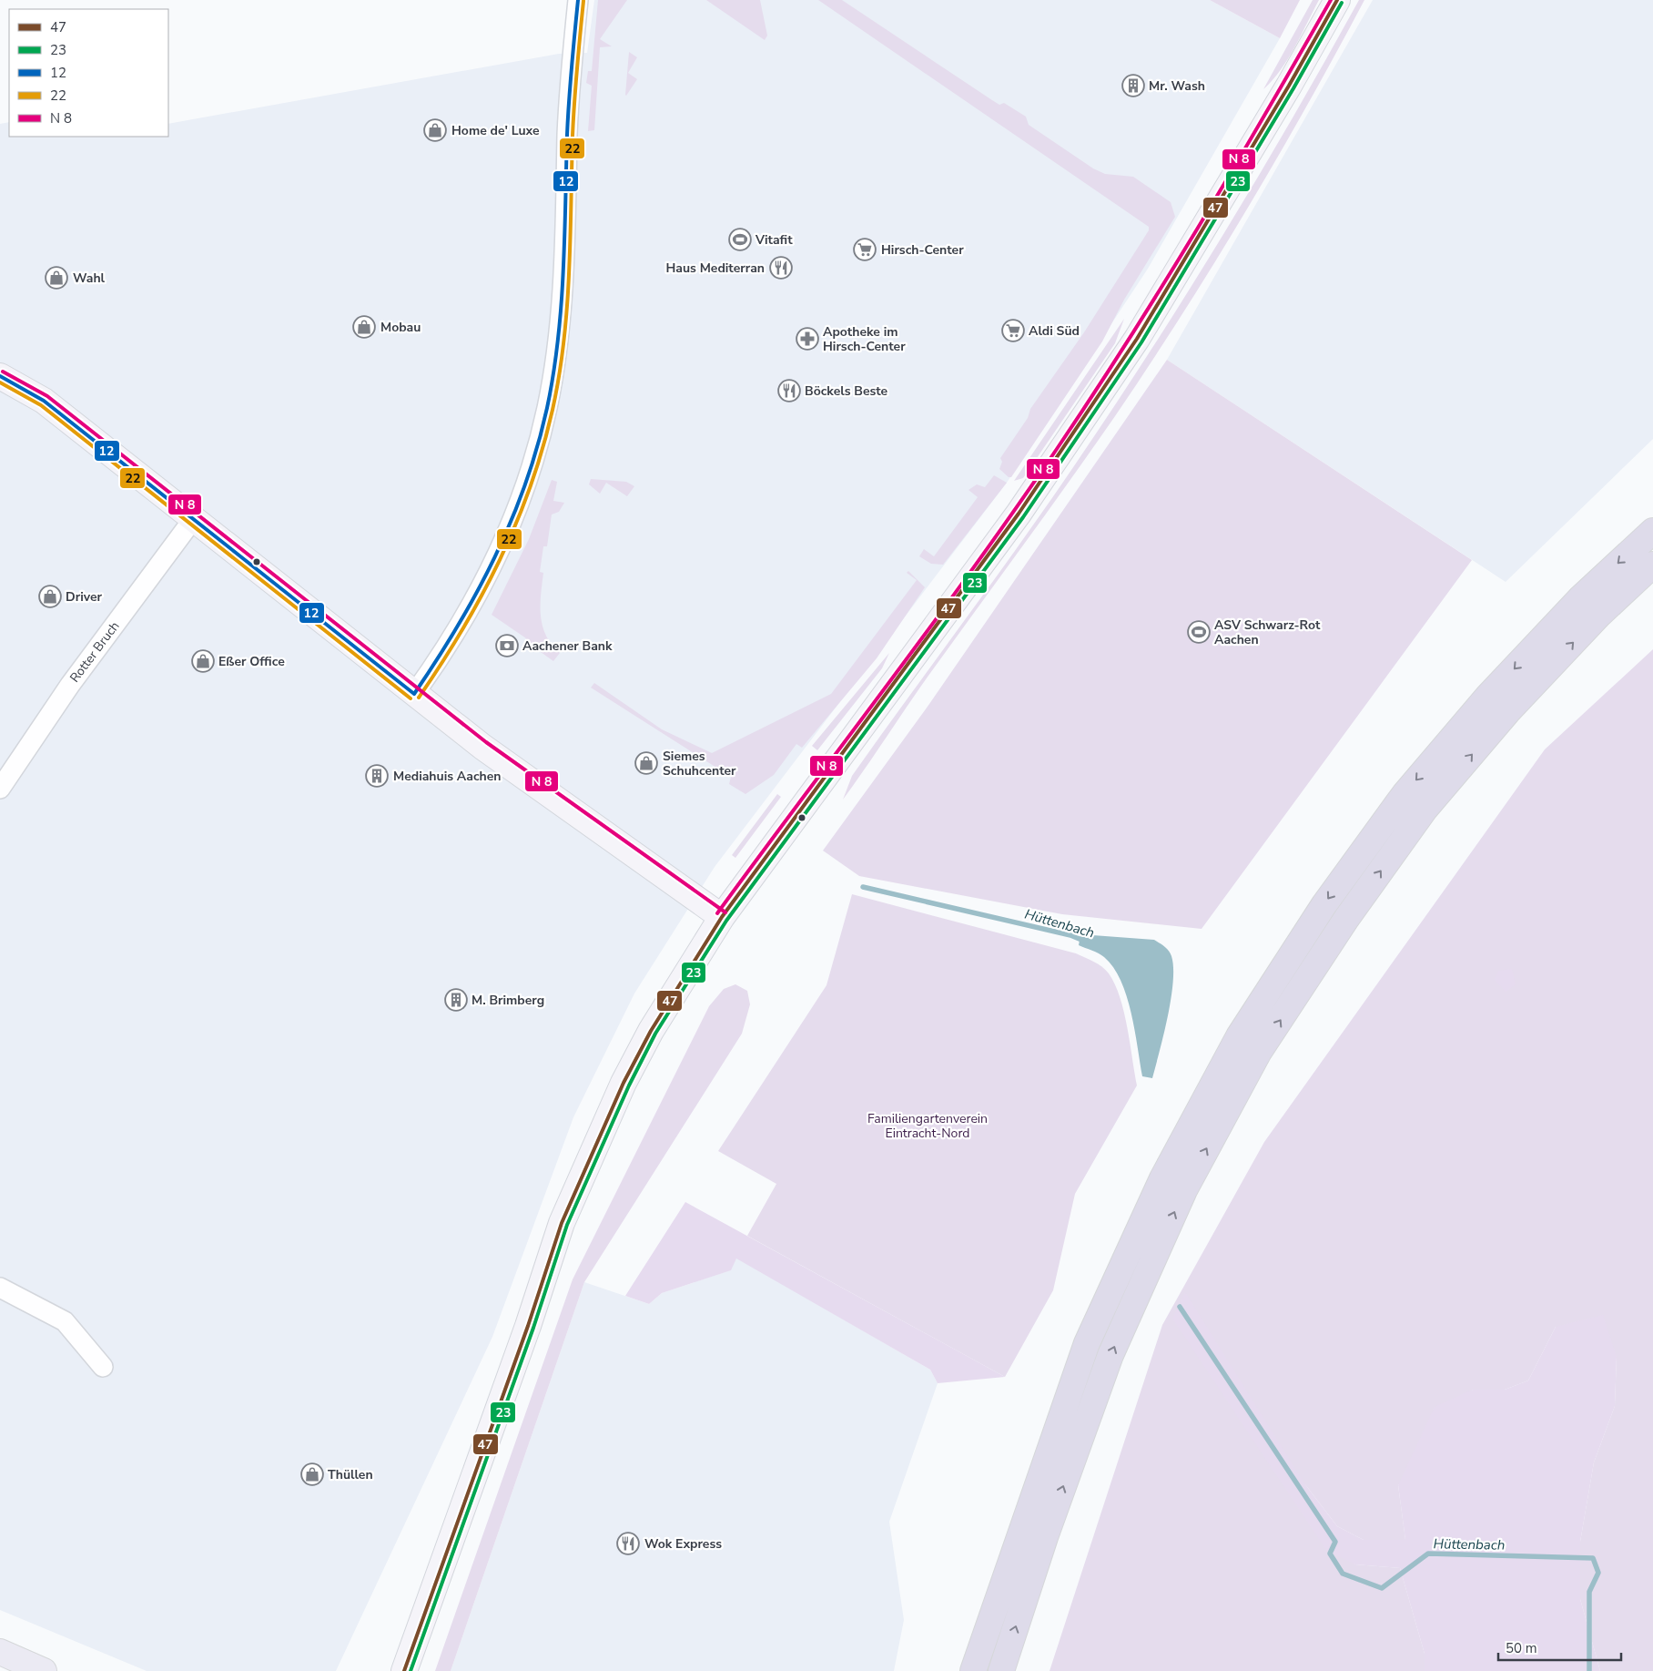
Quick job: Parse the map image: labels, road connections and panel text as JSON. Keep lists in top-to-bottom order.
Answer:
{
  "streets": {
    "street": ["Rotter Bruch"]
  },
  "water": ["Hüttenbach"],
  "parks": ["Familiengartenverein Eintracht-Nord"],
  "places": {
    "building": ["Mr. Wash", "Mediahuis Aachen", "M. Brimberg"],
    "shop": [
      "Home de' Luxe",
      "Wahl",
      "Mobau",
      "Driver",
      "Eßer Office",
      "Siemes Schuhcenter",
      "Thüllen"
    ],
    "sports": ["Vitafit", "ASV Schwarz-Rot Aachen"],
    "supermarket": ["Hirsch-Center", "Aldi Süd"],
    "restaurant": ["Haus Mediterran", "Böckels Beste", "Wok Express"],
    "pharmacy": ["Apotheke im Hirsch-Center"],
    "bank": ["Aachener Bank"]
  },
  "lines": [
    "transit line 47",
    "transit line 12",
    "transit line 22",
    "transit line 23"
  ],
  "legend": [
    "47",
    "23",
    "12",
    "22",
    "N 8"
  ],
  "scale_bar": "50 m"
}
